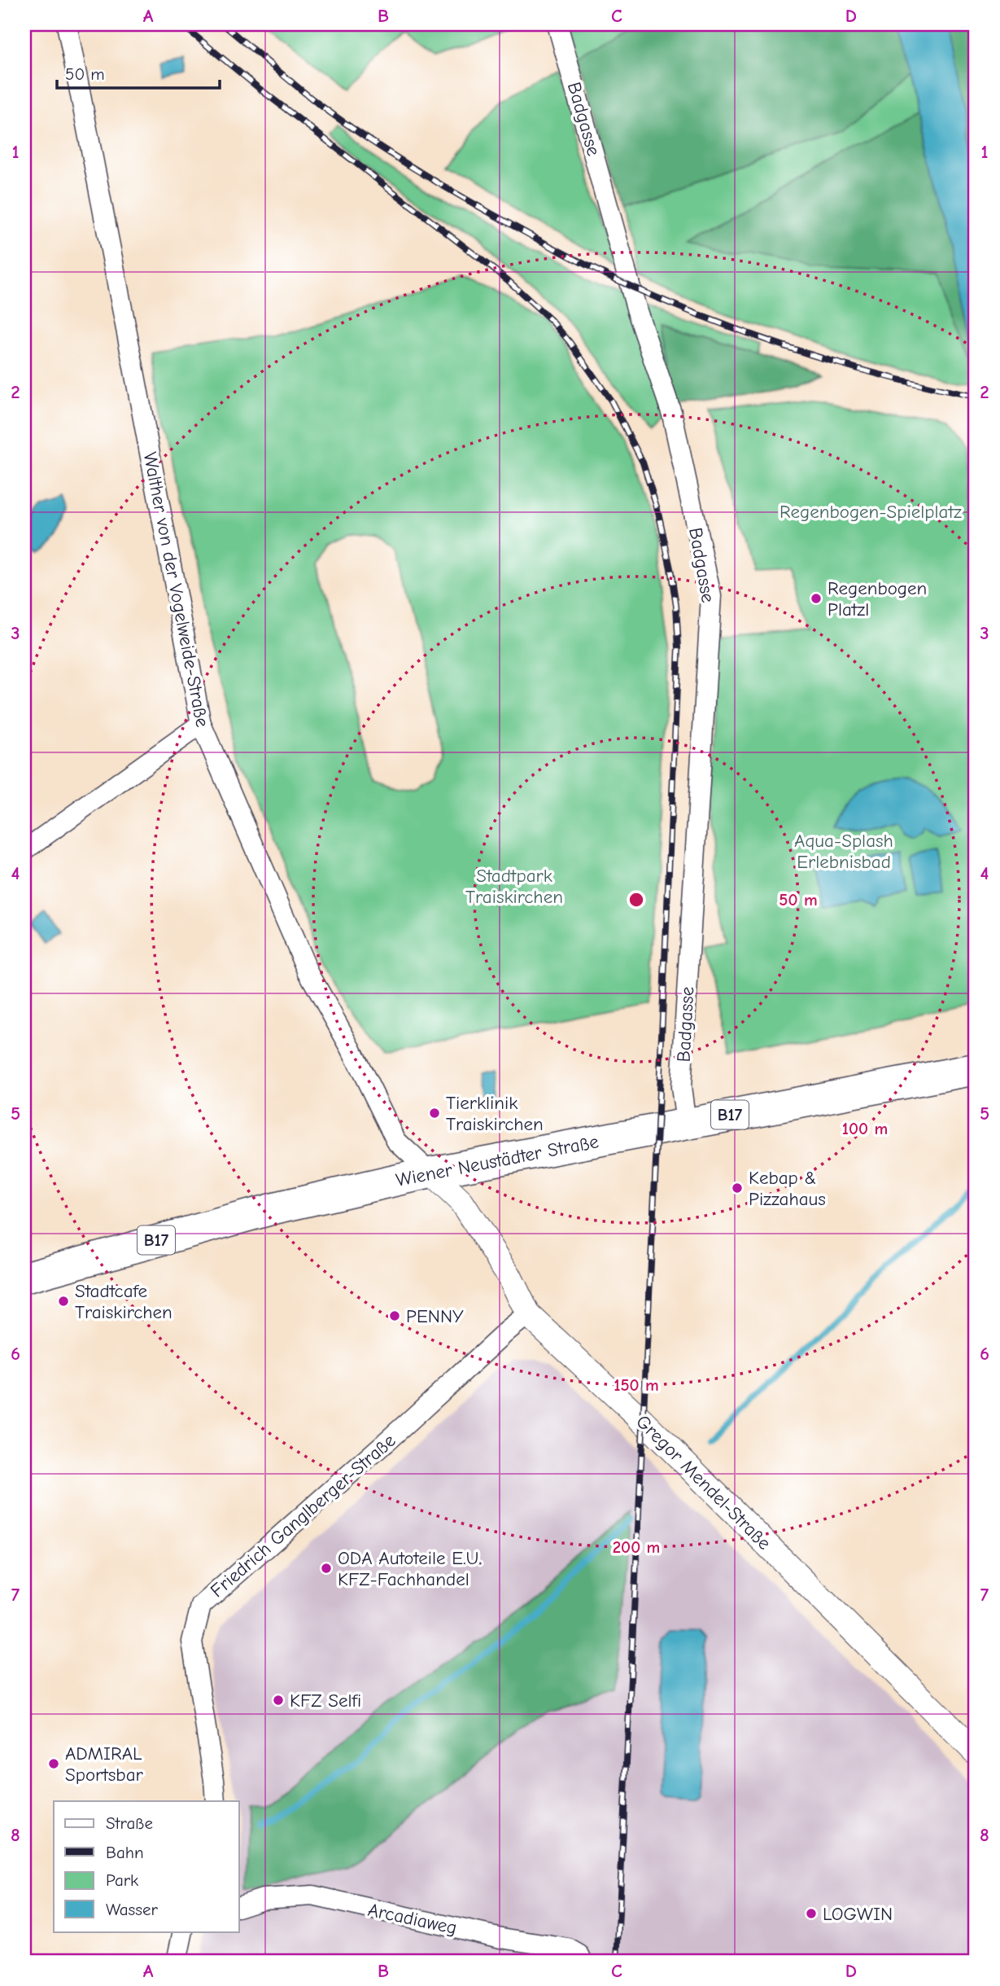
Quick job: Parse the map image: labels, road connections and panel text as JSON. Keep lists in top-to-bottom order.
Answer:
{
  "streets": {
    "main road": ["B17", "Wiener Neustädter Straße"],
    "street": [
      "Badgasse",
      "Walther von der Vogelweide-Straße",
      "Gregor Mendel-Straße",
      "Friedrich Ganglberger-Straße",
      "Arcadiaweg"
    ]
  },
  "crossings": [
    ["Badgasse", "Wiener Neustädter Straße"],
    ["Walther von der Vogelweide-Straße", "Wiener Neustädter Straße"],
    ["Walther von der Vogelweide-Straße", "Gregor Mendel-Straße"],
    ["Wiener Neustädter Straße", "Gregor Mendel-Straße"],
    ["Gregor Mendel-Straße", "Friedrich Ganglberger-Straße"]
  ],
  "parks": ["Regenbogen-Spielplatz", "Aqua-Splash Erlebnisbad", "Stadtpark Traiskirchen"],
  "places": [
    "Regenbogen Platzl",
    "Tierklinik Traiskirchen",
    "Kebap & Pizzahaus",
    "Stadtcafe Traiskirchen",
    "PENNY",
    "ODA Autoteile E.U. KFZ-Fachhandel",
    "KFZ Selfi",
    "ADMIRAL Sportsbar",
    "LOGWIN"
  ],
  "legend": [
    "Straße",
    "Bahn",
    "Park",
    "Wasser"
  ],
  "scale_bar": "50 m",
  "grid": {
    "columns": [
      "A",
      "B",
      "C",
      "D"
    ],
    "rows": [
      "1",
      "2",
      "3",
      "4",
      "5",
      "6",
      "7",
      "8"
    ]
  },
  "rings": [
    "50 m",
    "100 m",
    "150 m",
    "200 m"
  ]
}
